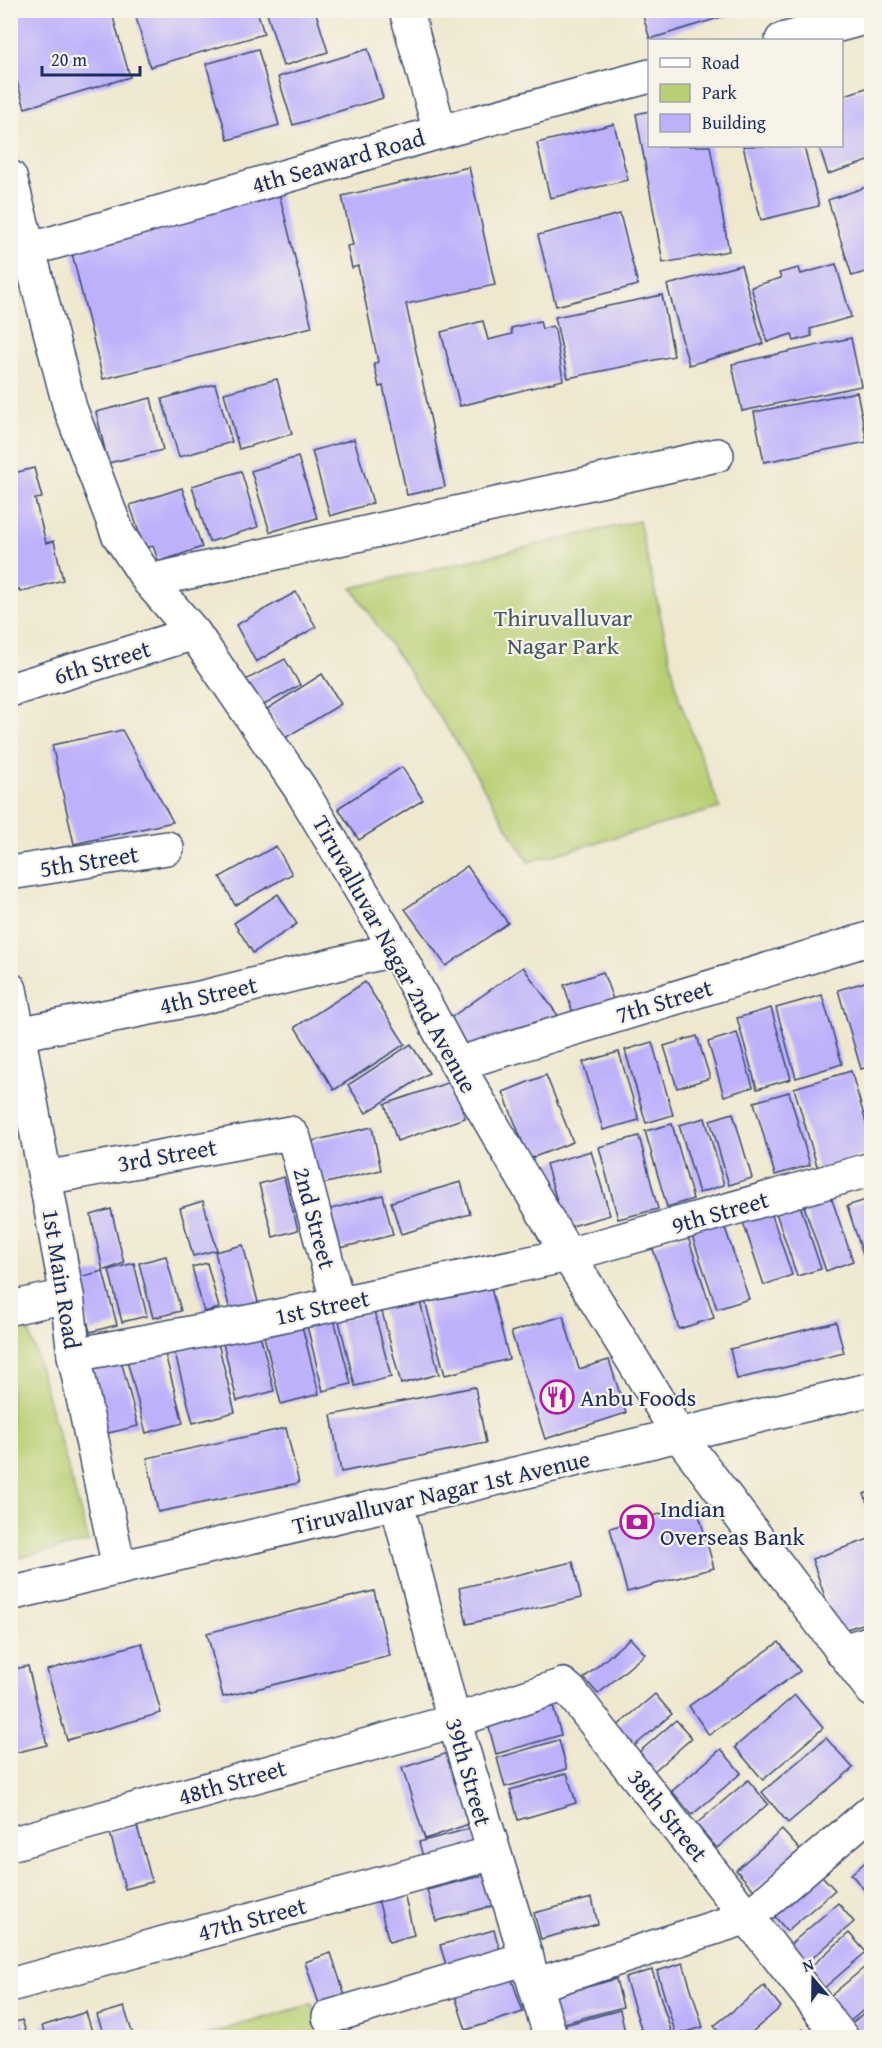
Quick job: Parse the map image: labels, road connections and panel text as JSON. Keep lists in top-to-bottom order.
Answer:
{
  "streets": {
    "street": [
      "4th Seaward Road",
      "6th Street",
      "5th Street",
      "Tiruvalluvar Nagar 2nd Avenue",
      "4th Street",
      "7th Street",
      "3rd Street",
      "9th Street",
      "2nd Street",
      "1st Main Road",
      "1st Street",
      "Tiruvalluvar Nagar 1st Avenue",
      "39th Street",
      "48th Street",
      "38th Street",
      "47th Street"
    ]
  },
  "crossings": [
    ["4th Seaward Road", "Tiruvalluvar Nagar 2nd Avenue"],
    ["6th Street", "Tiruvalluvar Nagar 2nd Avenue"],
    ["Tiruvalluvar Nagar 2nd Avenue", "4th Street"],
    ["Tiruvalluvar Nagar 2nd Avenue", "7th Street"],
    ["Tiruvalluvar Nagar 2nd Avenue", "9th Street"],
    ["Tiruvalluvar Nagar 2nd Avenue", "1st Street"],
    ["Tiruvalluvar Nagar 2nd Avenue", "Tiruvalluvar Nagar 1st Avenue"],
    ["4th Street", "1st Main Road"],
    ["3rd Street", "2nd Street"],
    ["3rd Street", "1st Main Road"],
    ["9th Street", "1st Street"],
    ["2nd Street", "1st Street"],
    ["1st Main Road", "1st Street"],
    ["1st Main Road", "Tiruvalluvar Nagar 1st Avenue"],
    ["Tiruvalluvar Nagar 1st Avenue", "39th Street"],
    ["39th Street", "48th Street"],
    ["39th Street", "38th Street"],
    ["39th Street", "47th Street"],
    ["48th Street", "38th Street"]
  ],
  "parks": ["Thiruvalluvar Nagar Park"],
  "places": {
    "restaurant": ["Anbu Foods"],
    "bank": ["Indian Overseas Bank"]
  },
  "legend": ["Road", "Park", "Building"],
  "scale_bar": "20 m",
  "north": "top"
}
